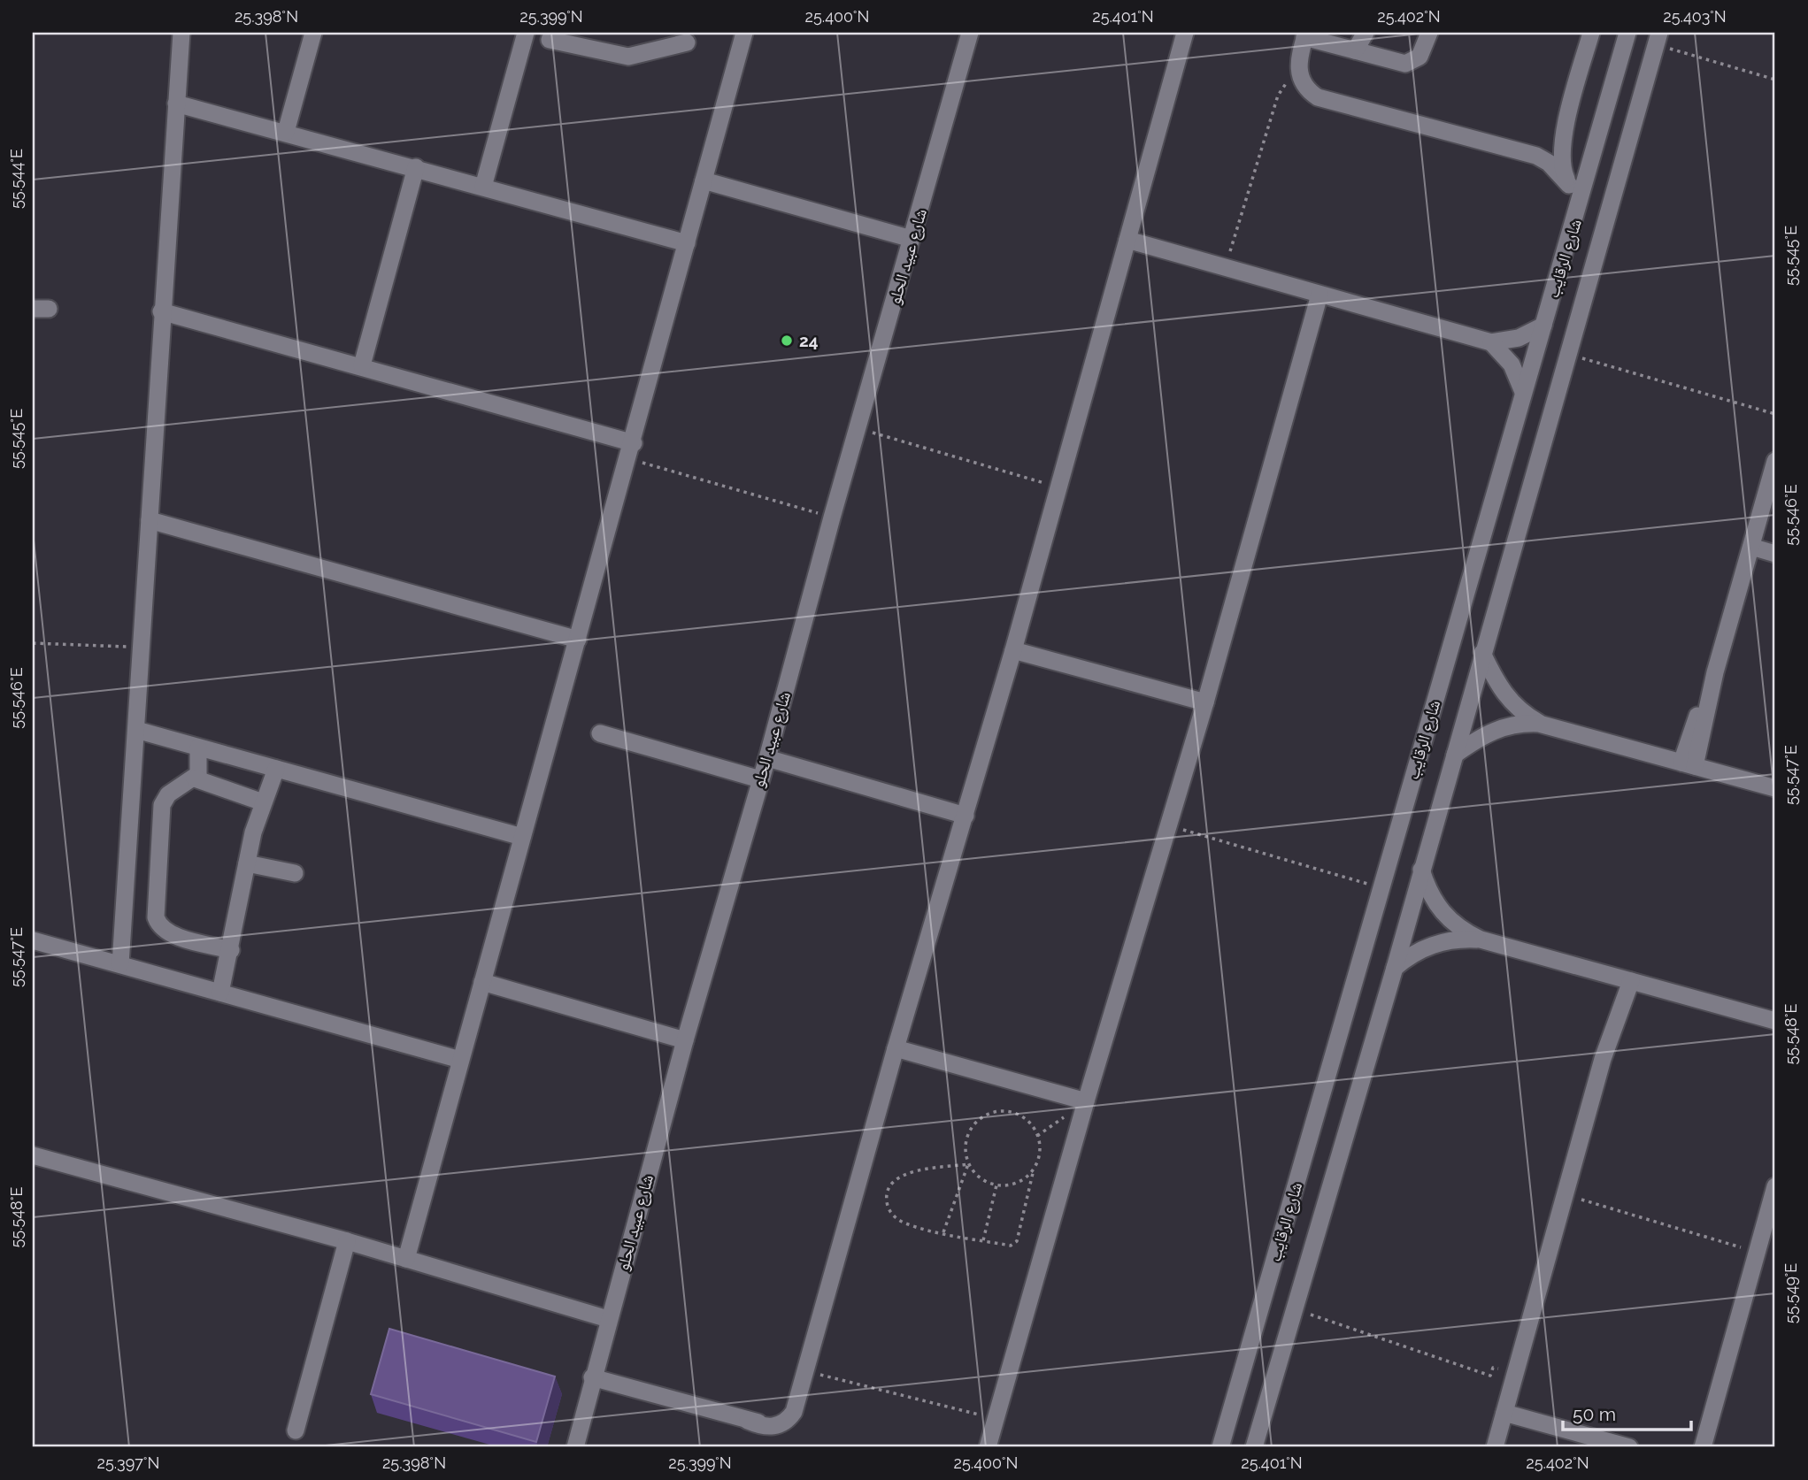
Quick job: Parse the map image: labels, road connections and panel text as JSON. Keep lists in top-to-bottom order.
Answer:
{
  "streets": {
    "street": ["شارع عبيد الحلو", "شارع الرقايب"]
  },
  "places": ["24"],
  "scale_bar": "50 m",
  "coordinates": [
    "25.398°N",
    "25.399°N",
    "25.400°N",
    "25.401°N",
    "25.402°N",
    "25.403°N",
    "55.544°E",
    "55.545°E",
    "55.546°E",
    "55.547°E",
    "55.548°E",
    "55.549°E",
    "25.397°N"
  ]
}
